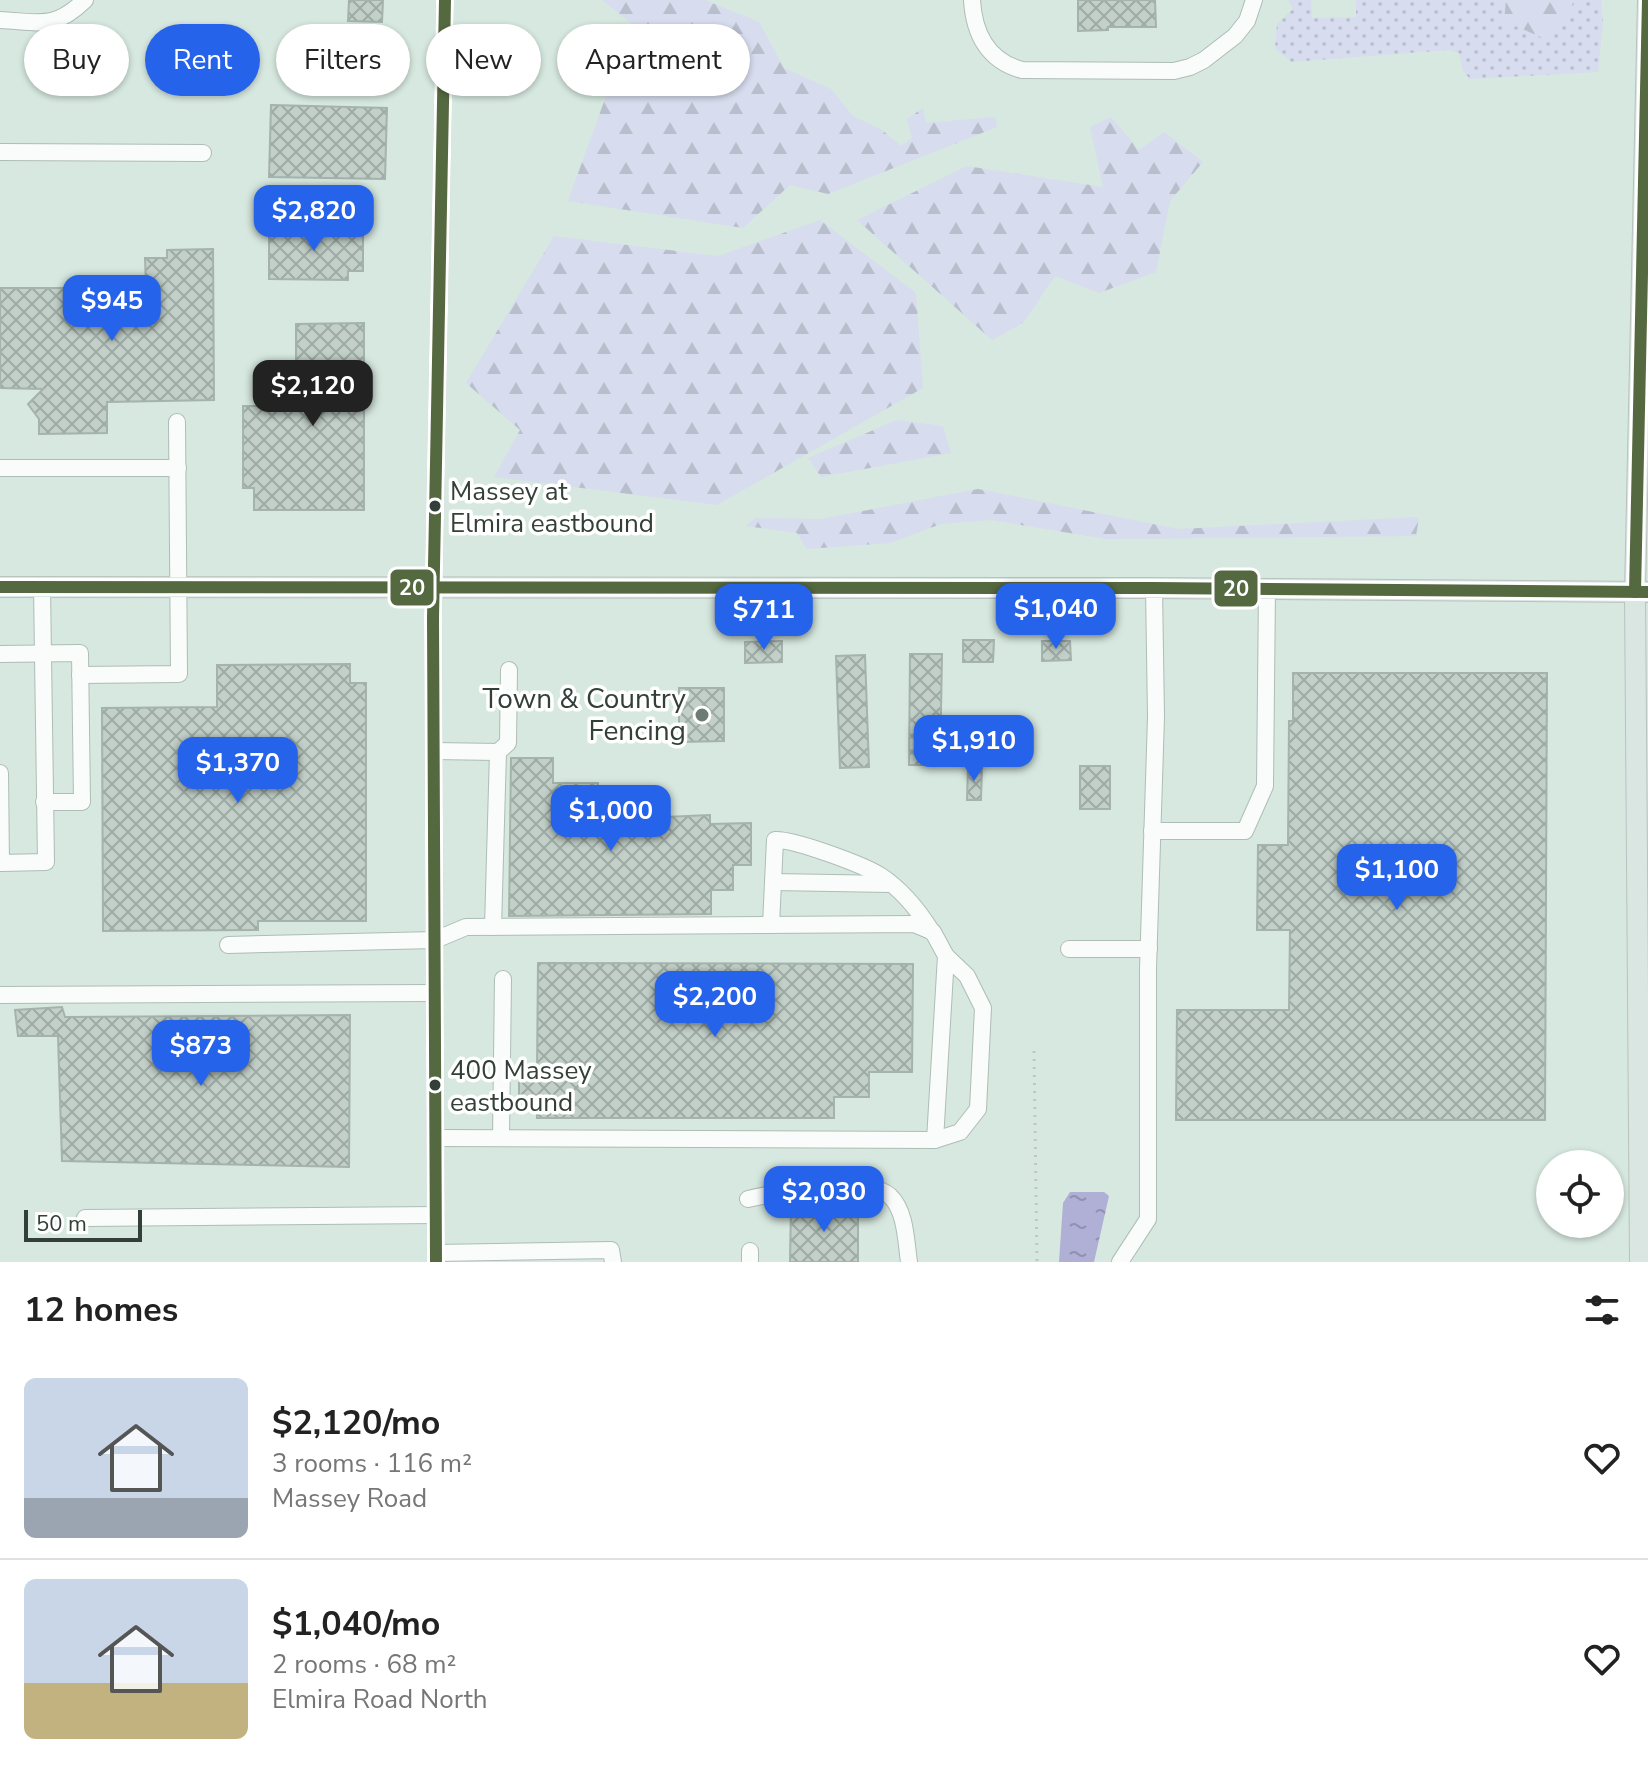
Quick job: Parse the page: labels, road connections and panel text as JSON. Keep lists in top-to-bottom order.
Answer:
{
  "places": ["Massey at Elmira eastbound", "Town & Country Fencing", "400 Massey eastbound"],
  "lines": ["transit line 20"],
  "scale_bar": "50 m",
  "page": {
    "chip": [
      "Buy",
      "Rent",
      "Filters",
      "New",
      "Apartment"
    ],
    "price": [
      "$2,820",
      "$945",
      "$2,120",
      "$1,040",
      "$711",
      "$1,910",
      "$1,370",
      "$1,000",
      "$1,100",
      "$2,200",
      "$873",
      "$2,030"
    ],
    "scale": "50 m",
    "heading": "12 homes",
    "list": [
      {
        "name": "$2,120/mo",
        "note": "3 rooms · 116 m² · Massey Road"
      },
      {
        "name": "$1,040/mo",
        "note": "2 rooms · 68 m² · Elmira Road North"
      }
    ]
  }
}
